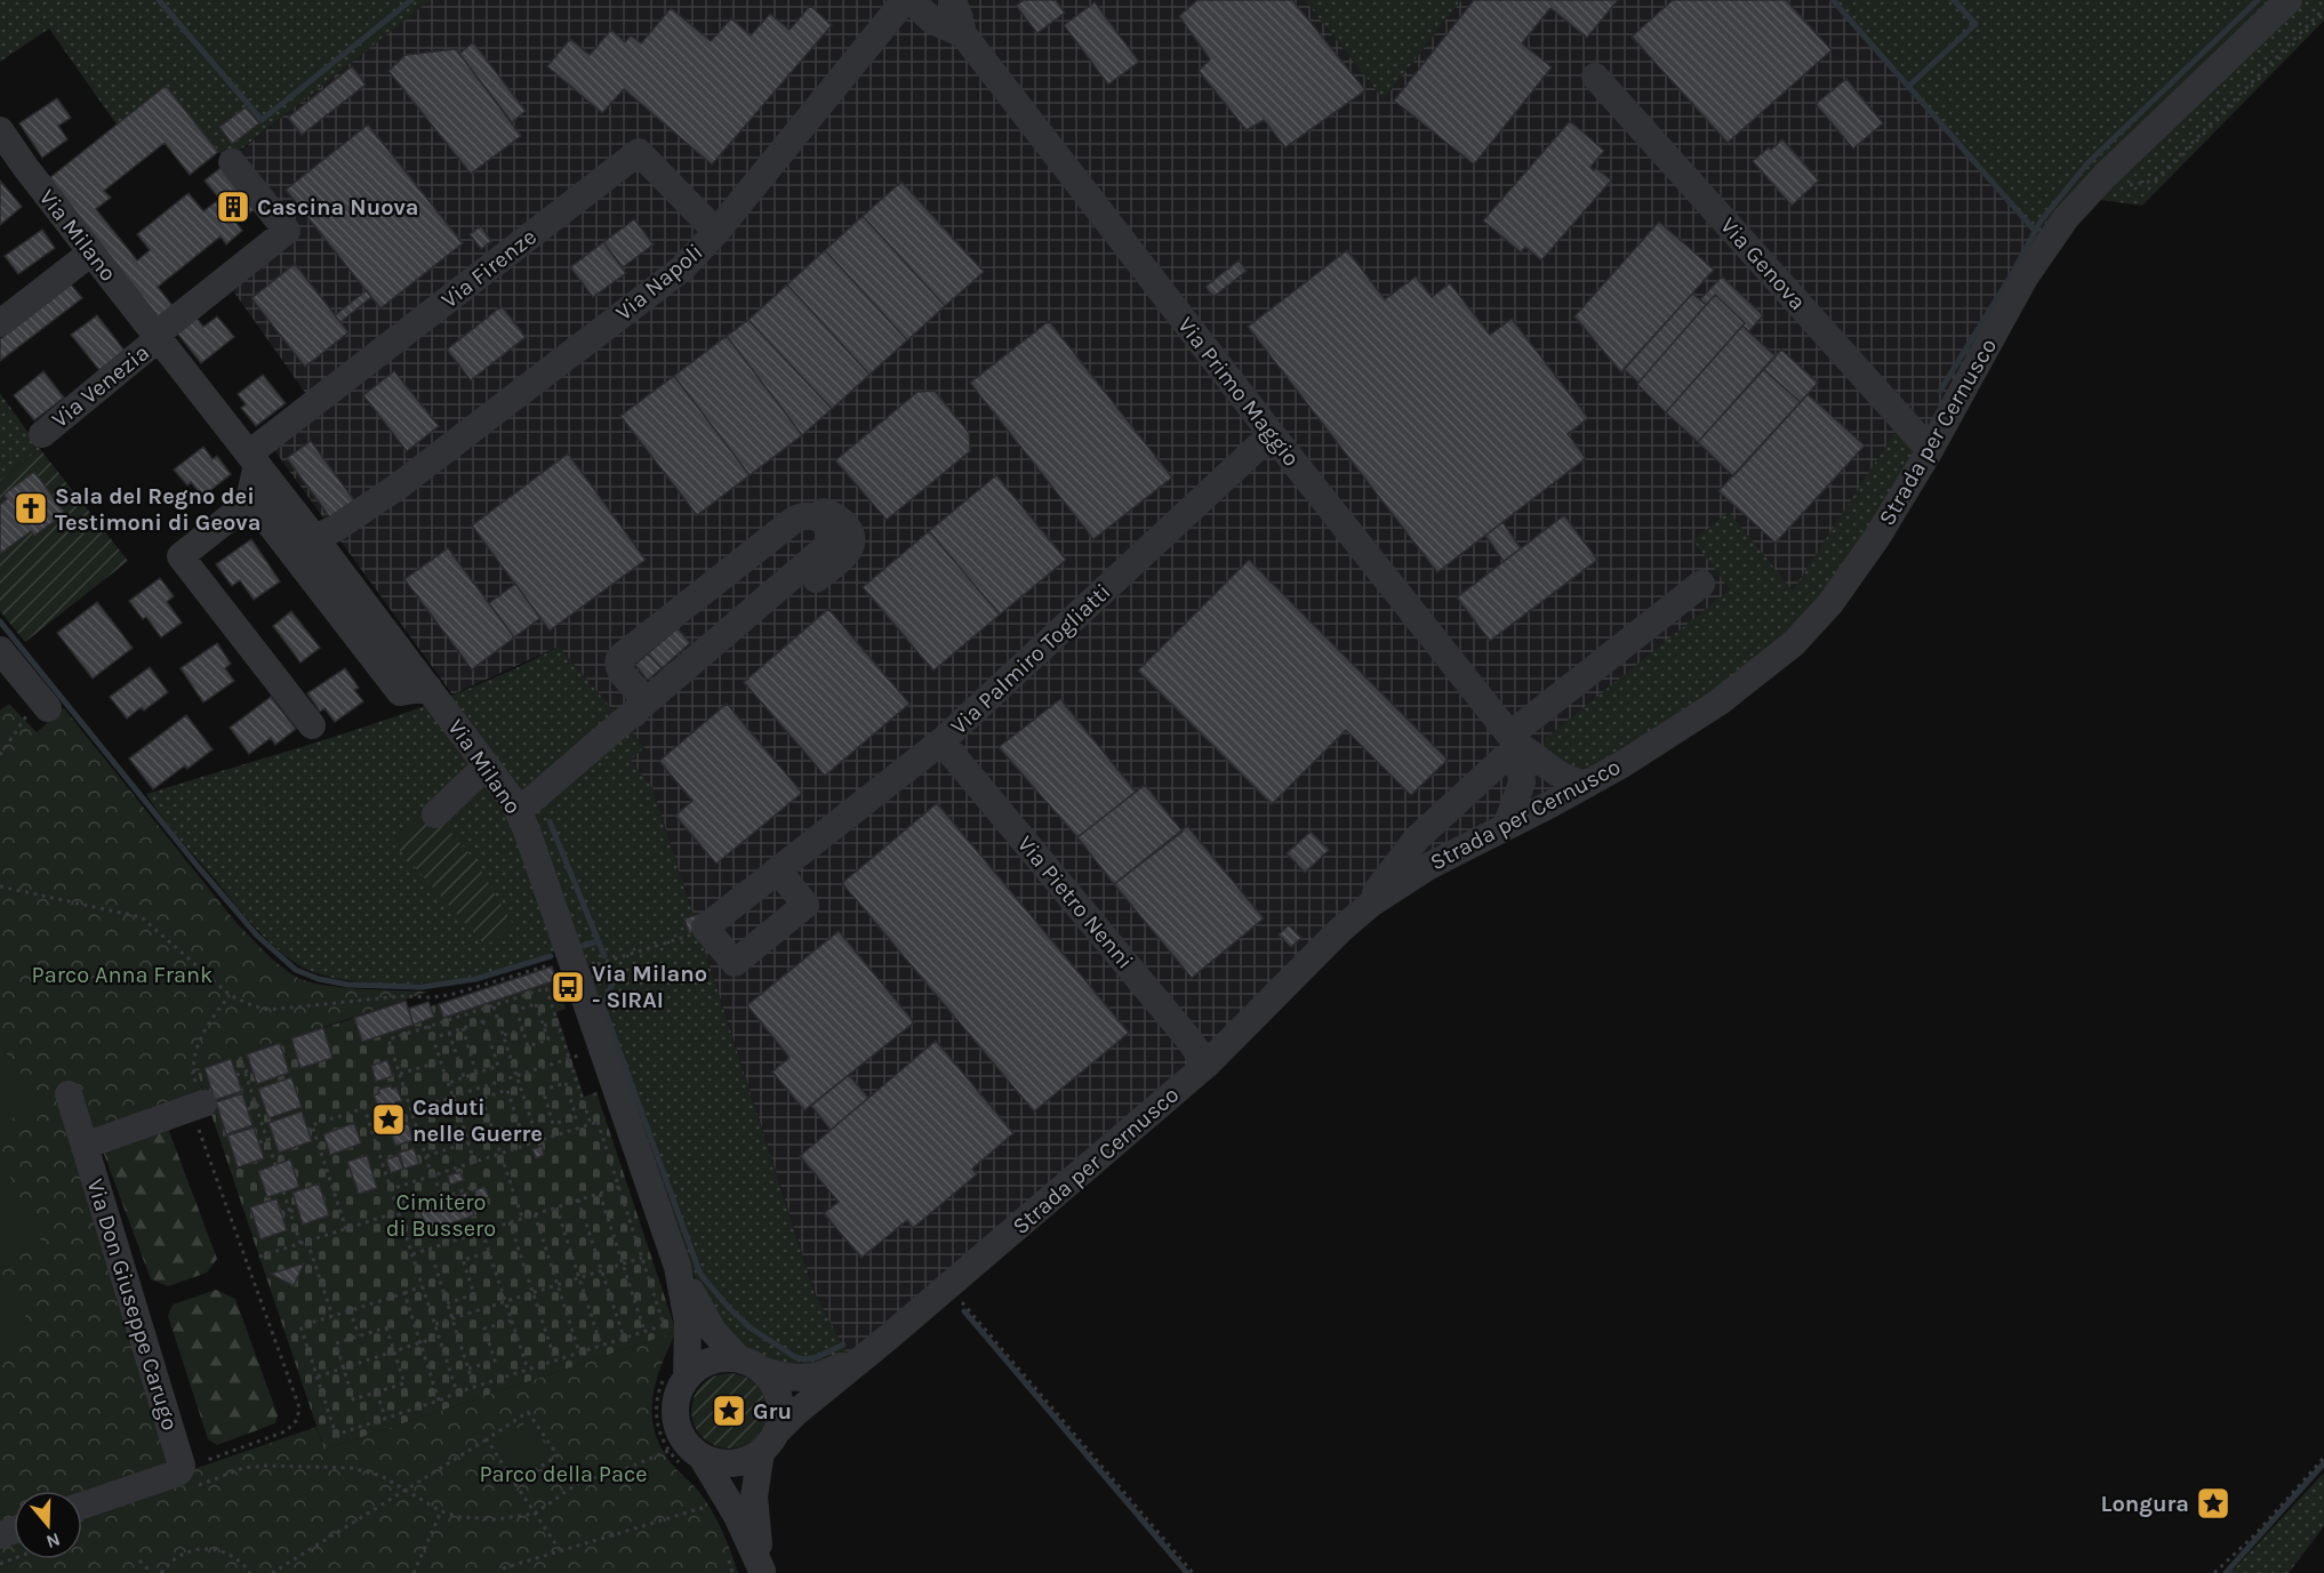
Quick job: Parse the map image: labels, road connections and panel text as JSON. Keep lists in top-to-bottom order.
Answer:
{
  "streets": {
    "street": [
      "Via Milano",
      "Via Genova",
      "Via Firenze",
      "Via Napoli",
      "Via Venezia",
      "Via Primo Maggio",
      "Strada per Cernusco",
      "Via Palmiro Togliatti",
      "Via Pietro Nenni",
      "Via Don Giuseppe Carugo"
    ]
  },
  "crossings": [
    ["Via Milano", "Via Firenze"],
    ["Via Milano", "Via Napoli"],
    ["Via Milano", "Via Venezia"],
    ["Via Milano", "Strada per Cernusco"],
    ["Via Genova", "Strada per Cernusco"],
    ["Via Firenze", "Via Napoli"],
    ["Via Primo Maggio", "Strada per Cernusco"],
    ["Via Primo Maggio", "Via Palmiro Togliatti"],
    ["Strada per Cernusco", "Via Pietro Nenni"],
    ["Via Palmiro Togliatti", "Via Pietro Nenni"]
  ],
  "parks": ["Parco Anna Frank", "Cimitero di Bussero", "Parco della Pace"],
  "places": {
    "building": ["Cascina Nuova"],
    "church": ["Sala del Regno dei Testimoni di Geova"],
    "bus stop": ["Via Milano - SIRAI"],
    "place": ["Caduti nelle Guerre", "Gru", "Longura"]
  },
  "north": "bottom"
}
